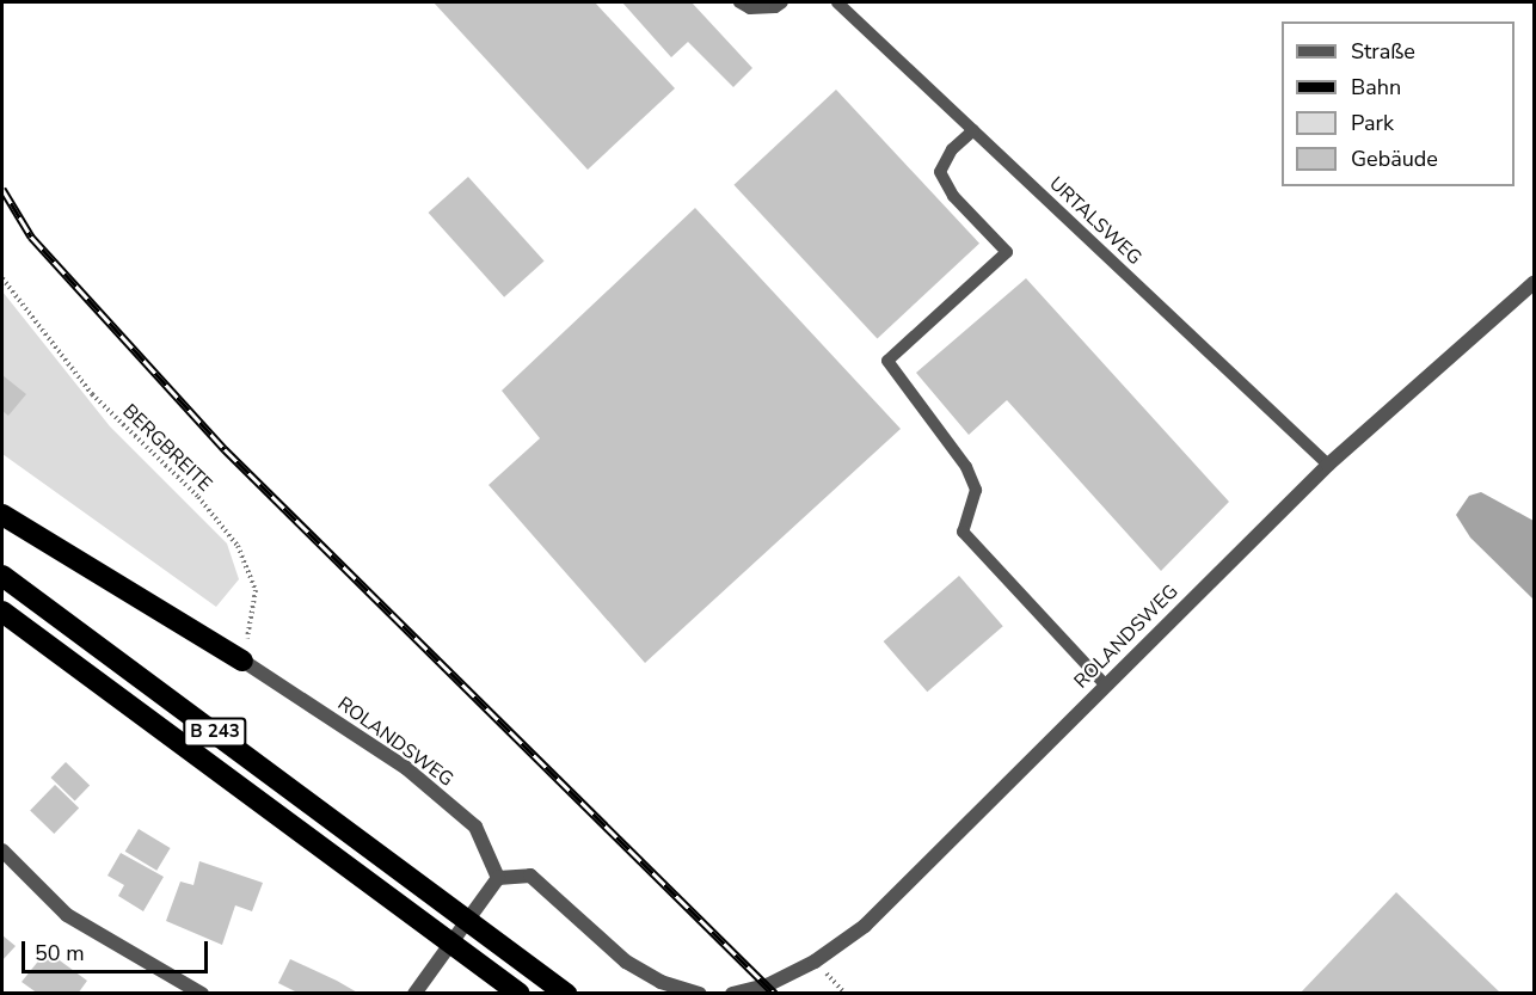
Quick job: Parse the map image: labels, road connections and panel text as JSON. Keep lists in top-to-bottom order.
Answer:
{
  "streets": {
    "highway": ["B 243"],
    "street": ["ROLANDSWEG"],
    "lane": ["URTALSWEG"],
    "path": ["BERGBREITE"]
  },
  "crossings": [
    ["URTALSWEG", "ROLANDSWEG"],
    ["BERGBREITE", "ROLANDSWEG"]
  ],
  "legend": [
    "Straße",
    "Bahn",
    "Park",
    "Gebäude"
  ],
  "scale_bar": "50 m"
}
